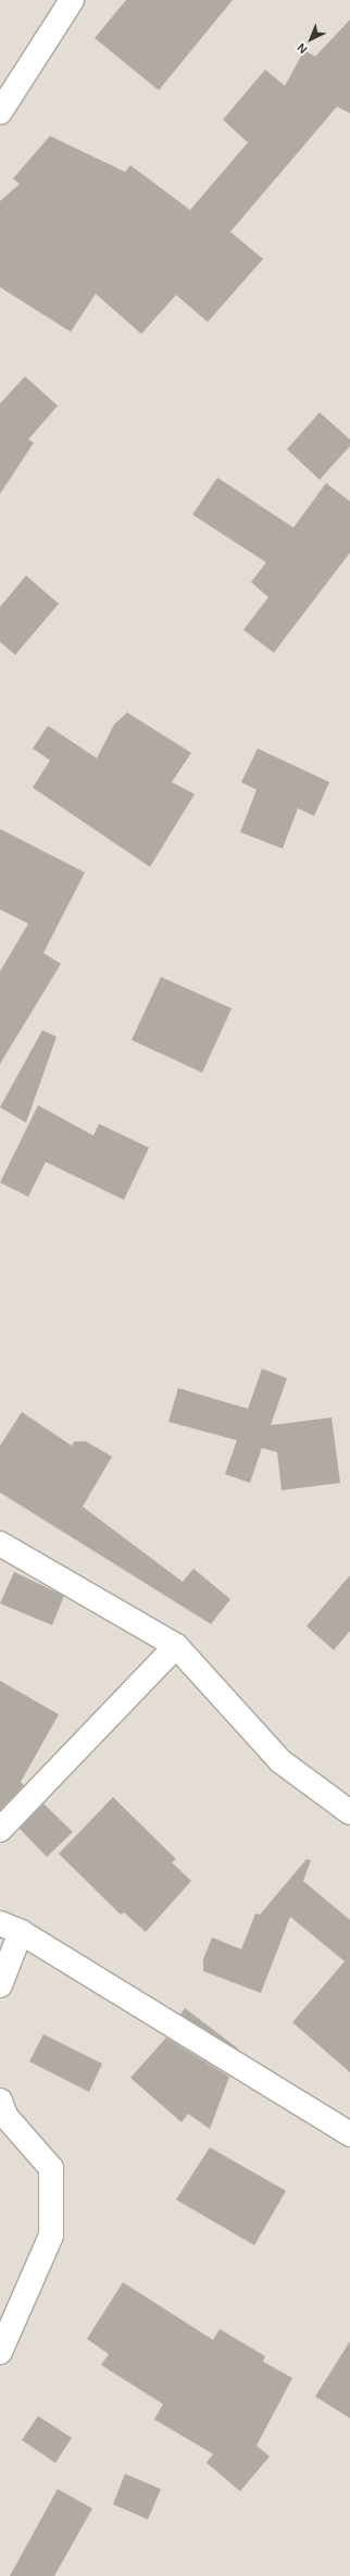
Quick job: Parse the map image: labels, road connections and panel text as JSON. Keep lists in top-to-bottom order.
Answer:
{
  "north": "bottom left"
}
